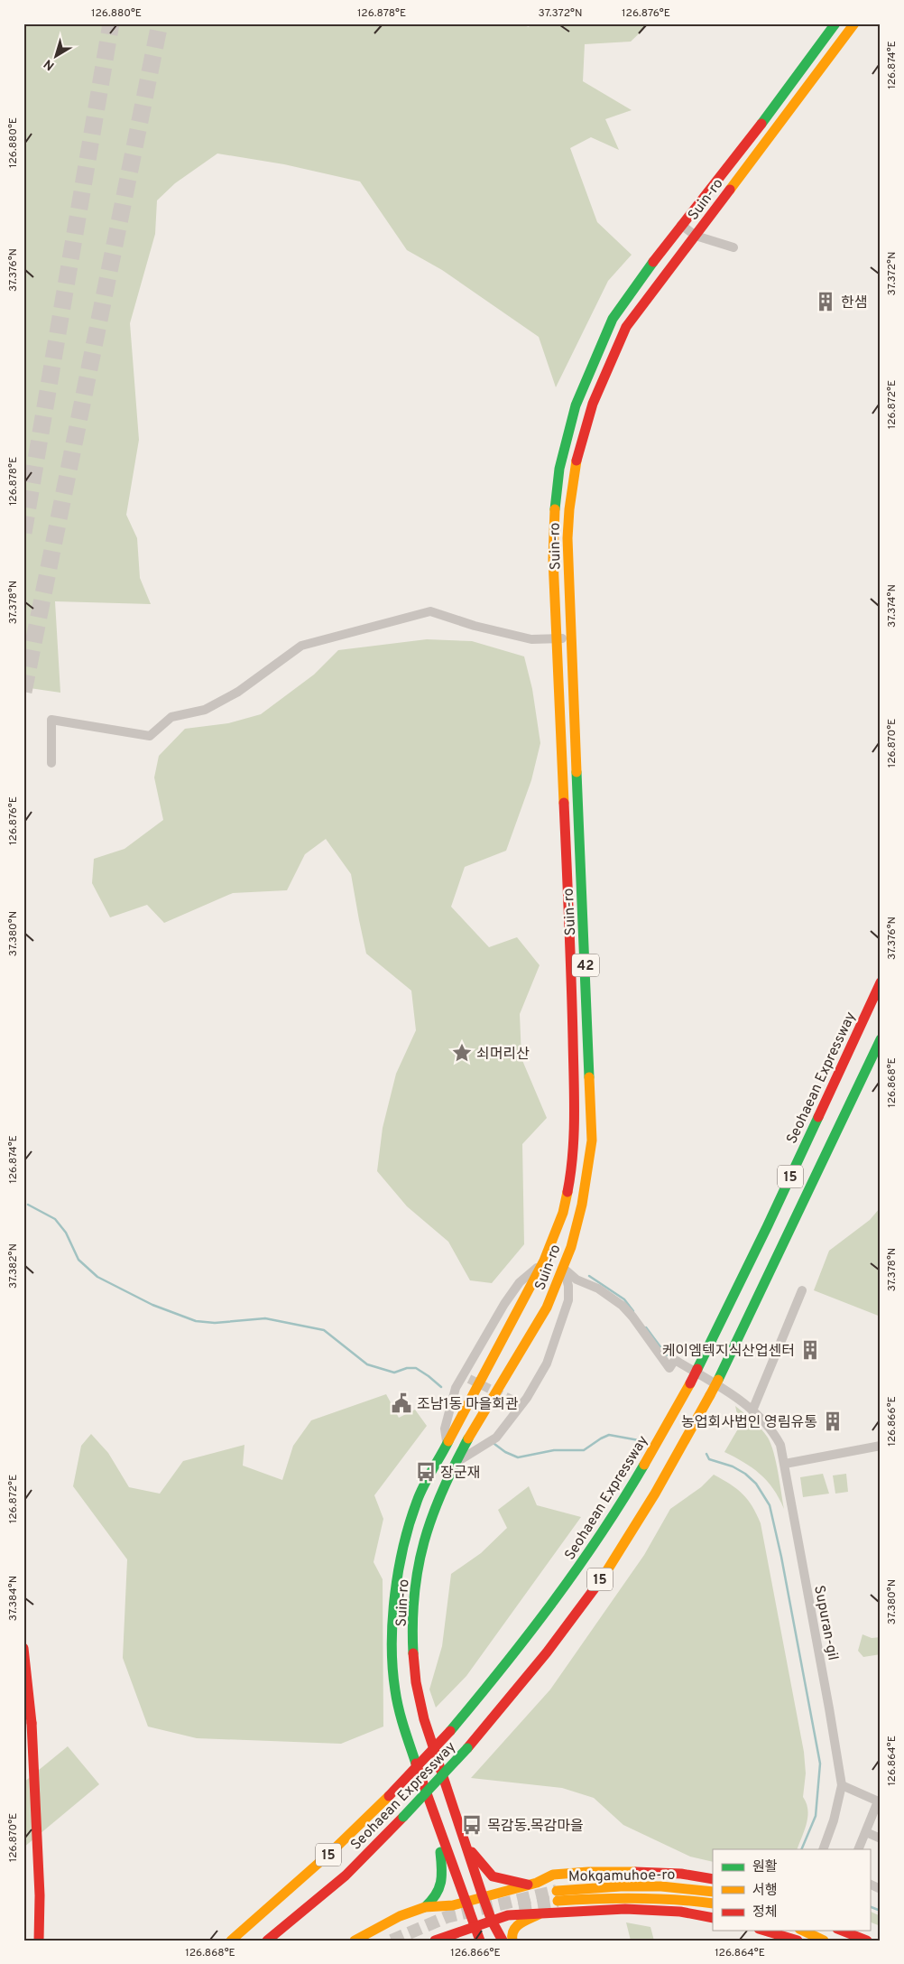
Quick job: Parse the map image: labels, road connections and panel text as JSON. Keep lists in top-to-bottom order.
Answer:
{
  "streets": {
    "main road": [
      "Suin-ro",
      "42",
      "Seohaean Expressway",
      "15",
      "Mokgamuhoe-ro"
    ],
    "street": ["Supuran-gil"]
  },
  "crossings": [
    ["Suin-ro", "Supuran-gil"]
  ],
  "places": {
    "building": ["한샘", "케이엠텍지식산업센터", "농업회사법인 영림유통"],
    "place": ["쇠머리산"],
    "public building": ["조남1동 마을회관"],
    "bus stop": ["장군재", "목감동.목감마을"]
  },
  "legend": ["원활", "서행", "정체"],
  "north": "bottom left",
  "coordinates": [
    "126.880°E",
    "126.878°E",
    "37.372°N",
    "126.876°E",
    "126.874°E",
    "37.376°N",
    "126.872°E",
    "37.378°N",
    "37.374°N",
    "126.870°E",
    "37.380°N",
    "126.868°E",
    "37.382°N",
    "126.866°E",
    "37.384°N",
    "126.864°E"
  ]
}
